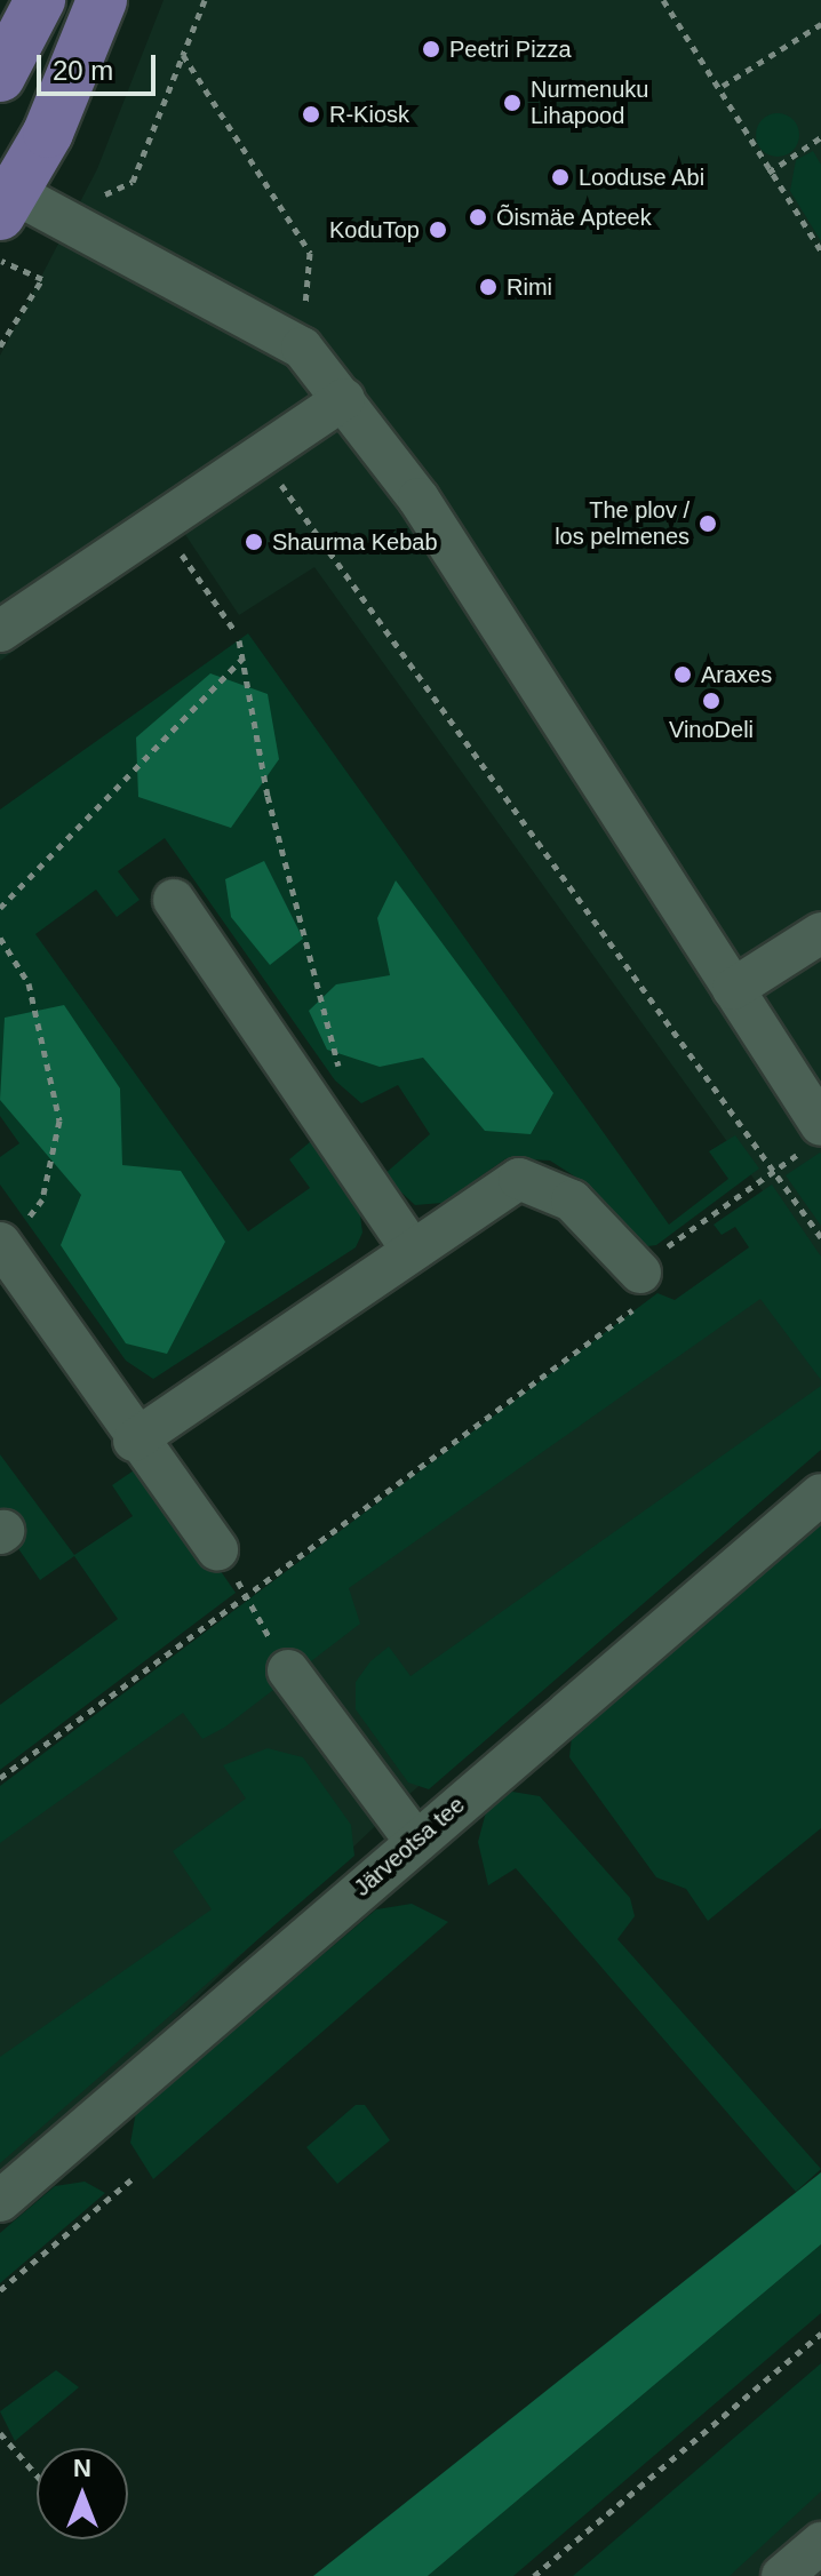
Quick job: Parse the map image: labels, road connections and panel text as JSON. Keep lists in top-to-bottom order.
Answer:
{
  "streets": {
    "street": ["Järveotsa tee"]
  },
  "places": [
    "Peetri Pizza",
    "Nurmenuku Lihapood",
    "R-Kiosk",
    "Looduse Abi",
    "Õismäe Apteek",
    "KoduTop",
    "Rimi",
    "The plov / los pelmenes",
    "Shaurma Kebab",
    "Araxes",
    "VinoDeli"
  ],
  "scale_bar": "20 m",
  "north": "top"
}
